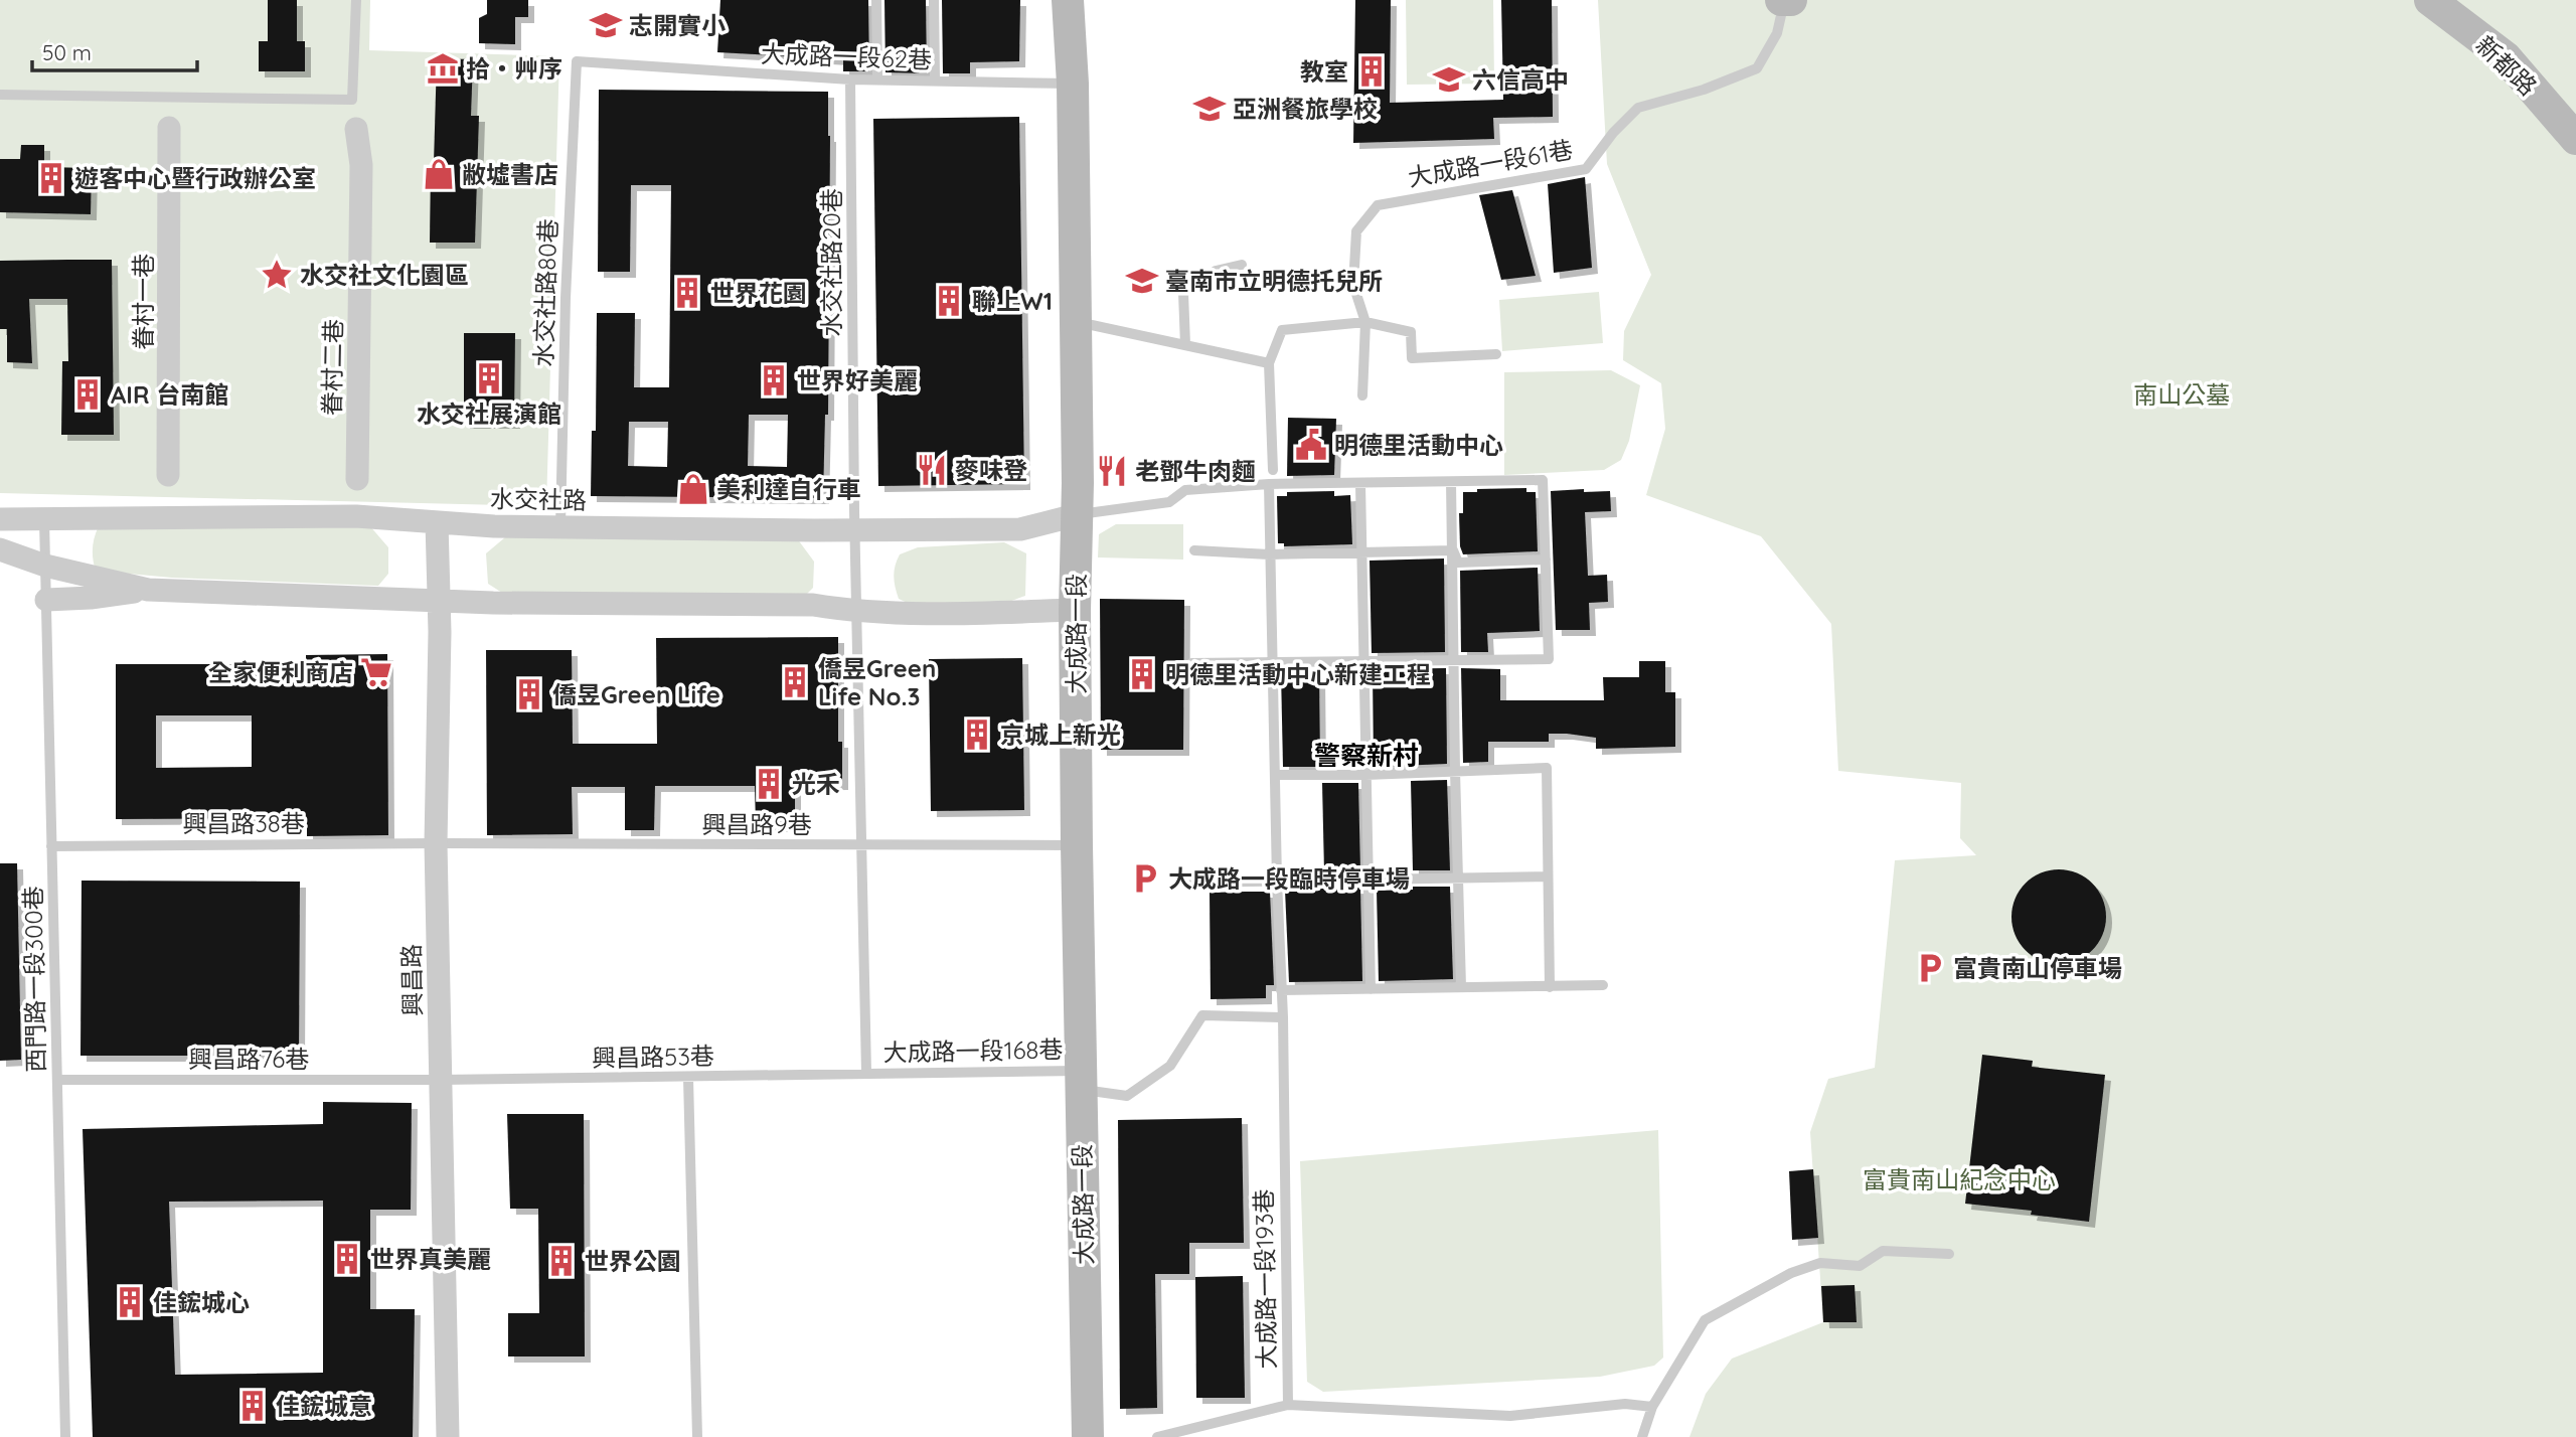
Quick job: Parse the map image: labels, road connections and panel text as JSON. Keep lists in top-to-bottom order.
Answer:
{
  "streets": {
    "street": [
      "新都路",
      "眷村一巷",
      "眷村二巷",
      "水交社路",
      "大成路一段",
      "興昌路"
    ],
    "lane": [
      "大成路一段62巷",
      "大成路一段61巷",
      "水交社路20巷",
      "水交社路80巷",
      "興昌路38巷",
      "興昌路9巷",
      "西門路一段300巷",
      "大成路一段168巷",
      "興昌路53巷",
      "興昌路76巷",
      "大成路一段193巷"
    ]
  },
  "crossings": [
    ["大成路一段62巷", "水交社路20巷"],
    ["大成路一段62巷", "水交社路80巷"],
    ["大成路一段62巷", "大成路一段"],
    ["水交社路20巷", "水交社路"],
    ["水交社路20巷", "興昌路9巷"],
    ["水交社路20巷", "大成路一段168巷"],
    ["水交社路20巷", "興昌路53巷"],
    ["水交社路80巷", "水交社路"],
    ["水交社路", "大成路一段"],
    ["水交社路", "西門路一段300巷"],
    ["水交社路", "興昌路"],
    ["大成路一段", "興昌路9巷"],
    ["大成路一段", "大成路一段168巷"],
    ["興昌路38巷", "興昌路9巷"],
    ["興昌路38巷", "西門路一段300巷"],
    ["興昌路38巷", "興昌路"],
    ["興昌路9巷", "興昌路"],
    ["西門路一段300巷", "興昌路76巷"],
    ["興昌路", "興昌路53巷"],
    ["興昌路", "興昌路76巷"],
    ["大成路一段168巷", "興昌路53巷"],
    ["興昌路53巷", "興昌路76巷"]
  ],
  "districts": ["警察新村"],
  "parks": ["南山公墓", "富貴南山紀念中心"],
  "places": {
    "school or university": [
      "志開實小",
      "六信高中",
      "亞洲餐旅學校",
      "臺南市立明德托兒所"
    ],
    "museum": ["拾・艸序"],
    "building": [
      "教室",
      "遊客中心暨行政辦公室",
      "世界花園",
      "聯上W1",
      "水交社展演館",
      "世界好美麗",
      "AIR 台南館",
      "明德里活動中心新建工程",
      "僑昱Green Life No.3",
      "僑昱Green Life",
      "京城上新光",
      "光禾",
      "世界真美麗",
      "世界公園",
      "佳鋐城心",
      "佳鋐城意"
    ],
    "shop": ["敝墟書店", "美利達自行車"],
    "place": ["水交社文化園區"],
    "public building": ["明德里活動中心"],
    "restaurant": ["麥味登", "老鄧牛肉麵"],
    "supermarket": ["全家便利商店"],
    "parking": ["大成路一段臨時停車場", "富貴南山停車場"]
  },
  "scale_bar": "50 m"
}
